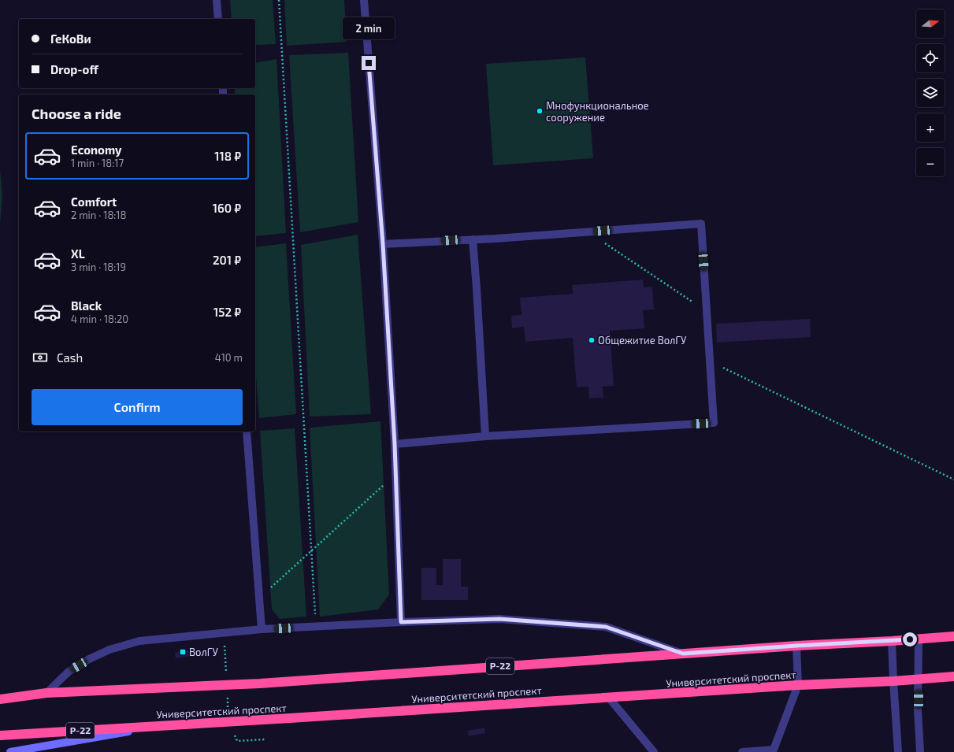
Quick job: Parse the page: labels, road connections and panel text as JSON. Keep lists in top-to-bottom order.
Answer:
{
  "streets": {
    "highway": ["Р-22", "Университетский проспект"]
  },
  "places": {
    "other": ["Мнофункциональное сооружение", "Общежитие ВолГУ"],
    "transit": ["ВолГУ"]
  },
  "north": "right",
  "page": {
    "map_buttons": ["+", "−"],
    "bubble": "2 min",
    "banner": ["ГеКоВи", "Drop-off"],
    "heading": "Choose a ride",
    "list": [
      {
        "name": "Economy",
        "note": "1 min · 18:17",
        "value": "118 ₽"
      },
      {
        "name": "Comfort",
        "note": "2 min · 18:18",
        "value": "160 ₽"
      },
      {
        "name": "XL",
        "note": "3 min · 18:19",
        "value": "201 ₽"
      },
      {
        "name": "Black",
        "note": "4 min · 18:20",
        "value": "152 ₽"
      }
    ],
    "pay": ["Cash", "410 m"],
    "buttons": "Confirm"
  }
}
